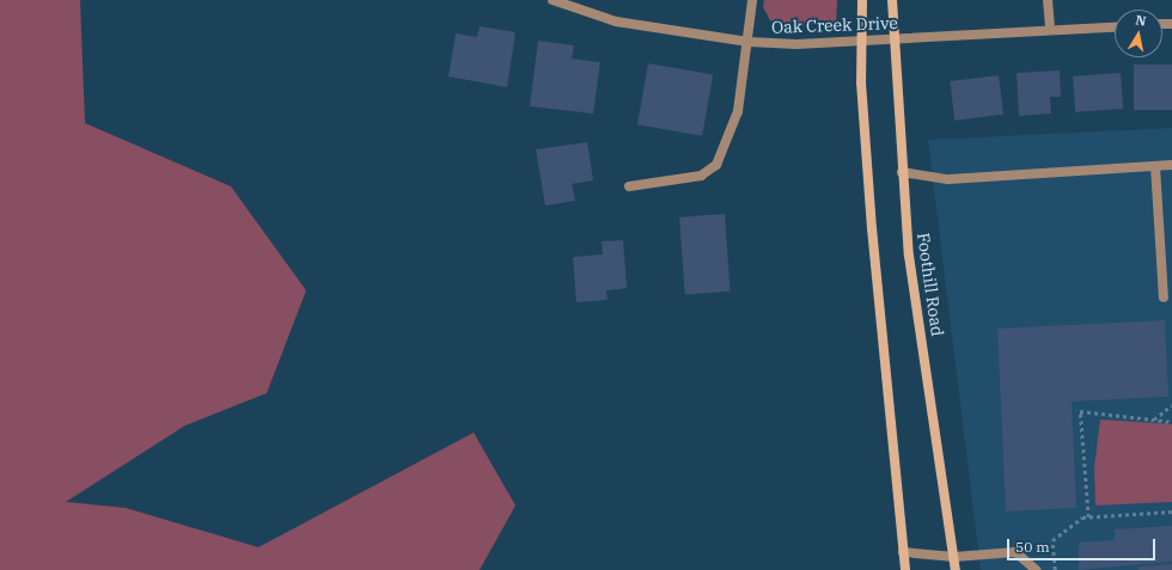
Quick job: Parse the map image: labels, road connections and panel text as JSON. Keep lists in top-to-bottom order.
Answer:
{
  "streets": {
    "main road": ["Foothill Road"],
    "street": ["Oak Creek Drive"]
  },
  "crossings": [
    ["Oak Creek Drive", "Foothill Road"]
  ],
  "scale_bar": "50 m",
  "north": "top"
}
